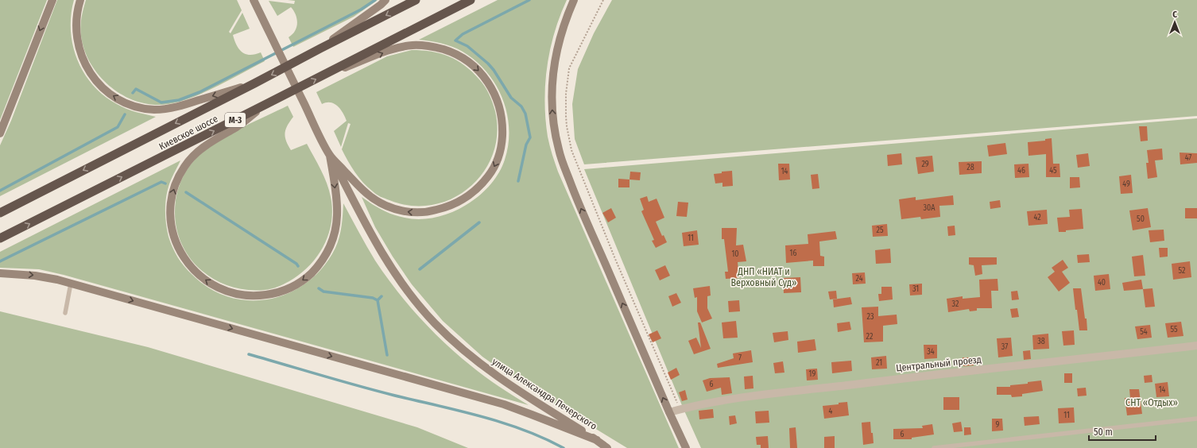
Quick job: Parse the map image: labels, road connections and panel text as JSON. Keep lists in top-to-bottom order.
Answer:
{
  "streets": {
    "highway": ["М-3", "Киевское шоссе"],
    "main road": ["улица Александра Печерского"],
    "street": ["Центральный проезд"]
  },
  "parks": ["ДНП «НИАТ и Верховный Суд»", "СНТ «Отдых»"],
  "house_numbers": [
    "47",
    "29",
    "28",
    "46",
    "45",
    "14",
    "49",
    "30А",
    "42",
    "50",
    "25",
    "11",
    "16",
    "10",
    "52",
    "24",
    "40",
    "31",
    "32",
    "23",
    "55",
    "54",
    "22",
    "38",
    "37",
    "34",
    "7",
    "21",
    "19",
    "6",
    "14",
    "4",
    "11",
    "9",
    "6"
  ],
  "scale_bar": "50 m",
  "north": "top"
}
